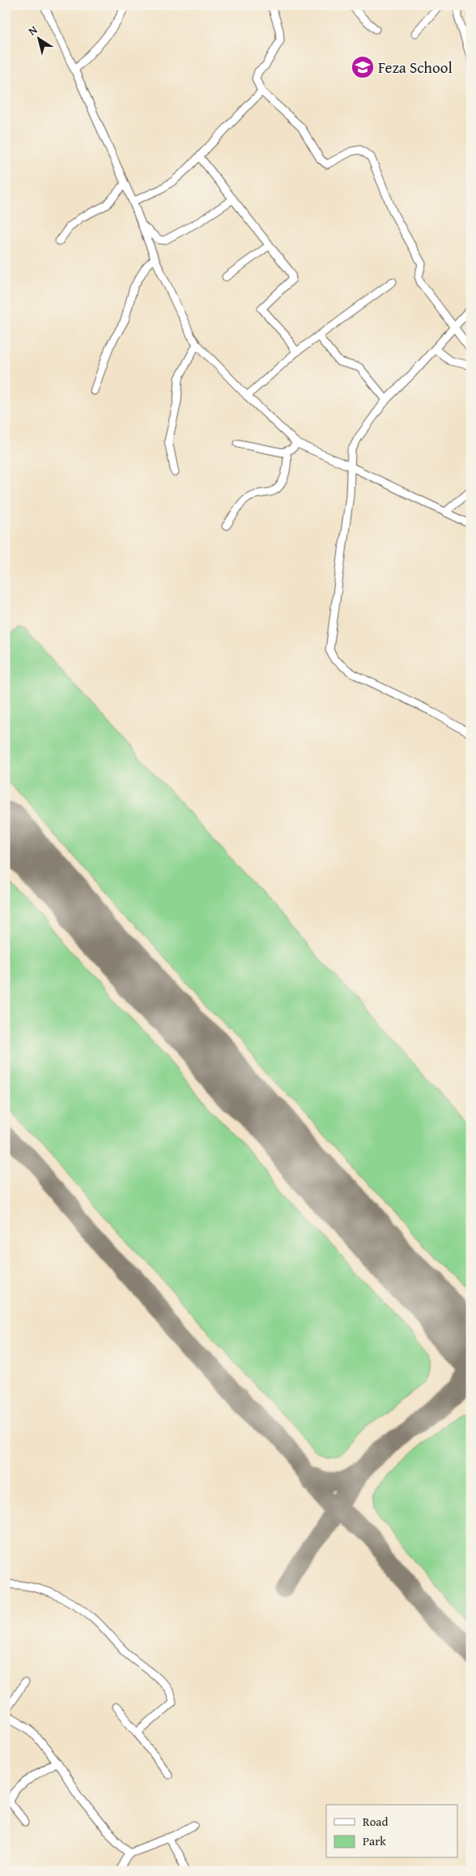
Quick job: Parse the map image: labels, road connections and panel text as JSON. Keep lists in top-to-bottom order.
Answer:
{
  "places": {
    "school or university": ["Feza School"]
  },
  "legend": ["Road", "Park"],
  "north": "top left"
}
